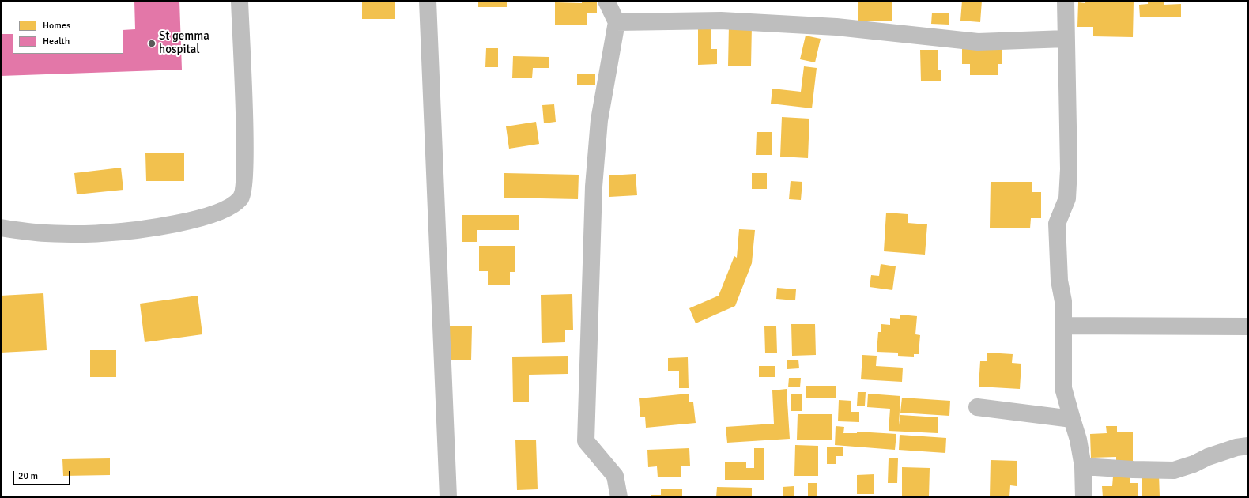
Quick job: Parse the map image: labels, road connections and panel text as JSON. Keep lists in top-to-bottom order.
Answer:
{
  "places": ["St gemma hospital"],
  "legend": ["Homes", "Health"],
  "scale_bar": "20 m"
}
